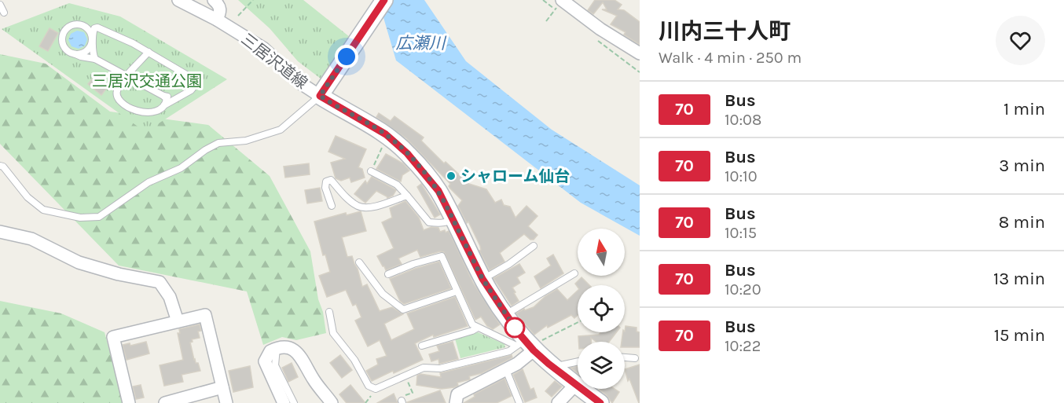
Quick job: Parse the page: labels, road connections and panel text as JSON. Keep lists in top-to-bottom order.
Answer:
{
  "streets": {
    "street": ["三居沢道線"]
  },
  "water": ["広瀬川"],
  "parks": ["三居沢交通公園"],
  "places": ["シャローム仙台"],
  "lines": ["bus line 70"],
  "north": "top",
  "page": {
    "heading": ["川内三十人町", "Walk · 4 min · 250 m"],
    "list": [
      {
        "mark": "70",
        "name": "Bus",
        "note": "10:08",
        "value": "1 min"
      },
      {
        "mark": "70",
        "name": "Bus",
        "note": "10:10",
        "value": "3 min"
      },
      {
        "mark": "70",
        "name": "Bus",
        "note": "10:15",
        "value": "8 min"
      },
      {
        "mark": "70",
        "name": "Bus",
        "note": "10:20",
        "value": "13 min"
      },
      {
        "mark": "70",
        "name": "Bus",
        "note": "10:22",
        "value": "15 min"
      }
    ]
  }
}
